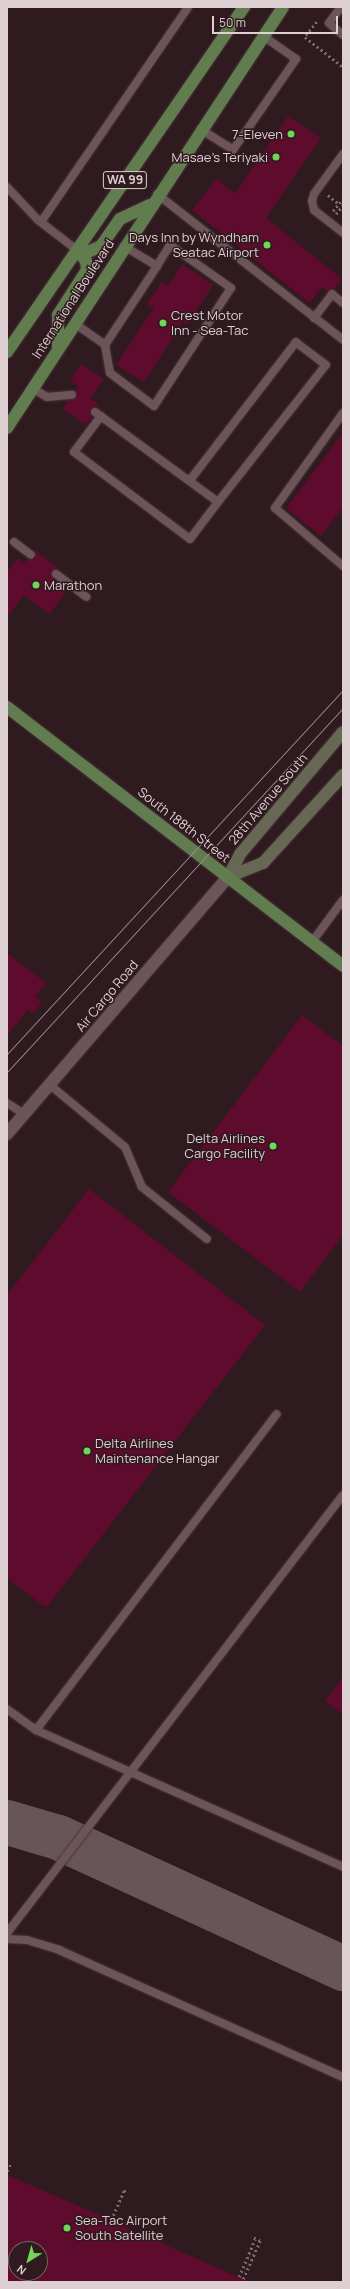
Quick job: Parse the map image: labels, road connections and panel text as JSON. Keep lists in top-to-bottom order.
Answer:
{
  "streets": {
    "main road": [
      "WA 99",
      "International Boulevard",
      "28th Avenue South",
      "South 188th Street"
    ],
    "street": ["Air Cargo Road"]
  },
  "crossings": [
    ["28th Avenue South", "South 188th Street"],
    ["28th Avenue South", "Air Cargo Road"],
    ["South 188th Street", "Air Cargo Road"]
  ],
  "places": [
    "7-Eleven",
    "Masae's Teriyaki",
    "Days Inn by Wyndham Seatac Airport",
    "Crest Motor Inn - Sea-Tac",
    "Marathon",
    "Delta Airlines Cargo Facility",
    "Delta Airlines Maintenance Hangar",
    "Sea-Tac Airport South Satellite"
  ],
  "scale_bar": "50 m",
  "north": "bottom left"
}
